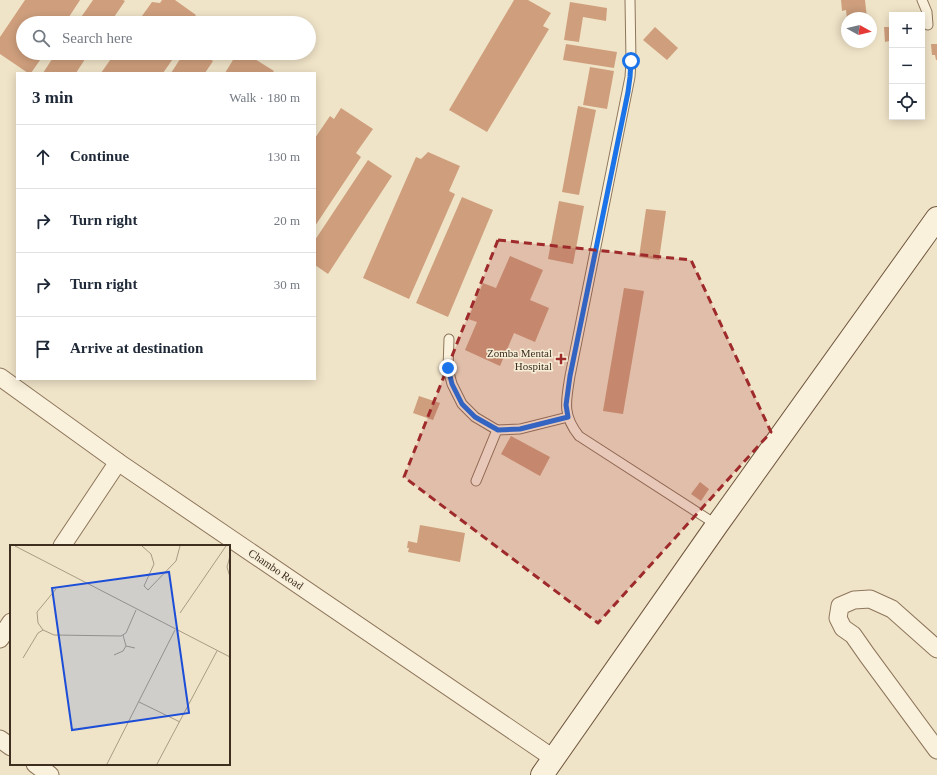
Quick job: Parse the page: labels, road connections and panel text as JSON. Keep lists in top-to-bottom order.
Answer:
{
  "streets": {
    "street": ["Chambo Road"]
  },
  "places": {
    "health": ["Zomba Mental Hospital"]
  },
  "north": "right",
  "page": {
    "map_buttons": ["+", "−"],
    "search": "Search here",
    "heading": ["3 min", "Walk · 180 m"],
    "list": [
      ["Continue", "130 m"],
      ["Turn right", "20 m"],
      ["Turn right", "30 m"],
      "Arrive at destination"
    ]
  }
}
